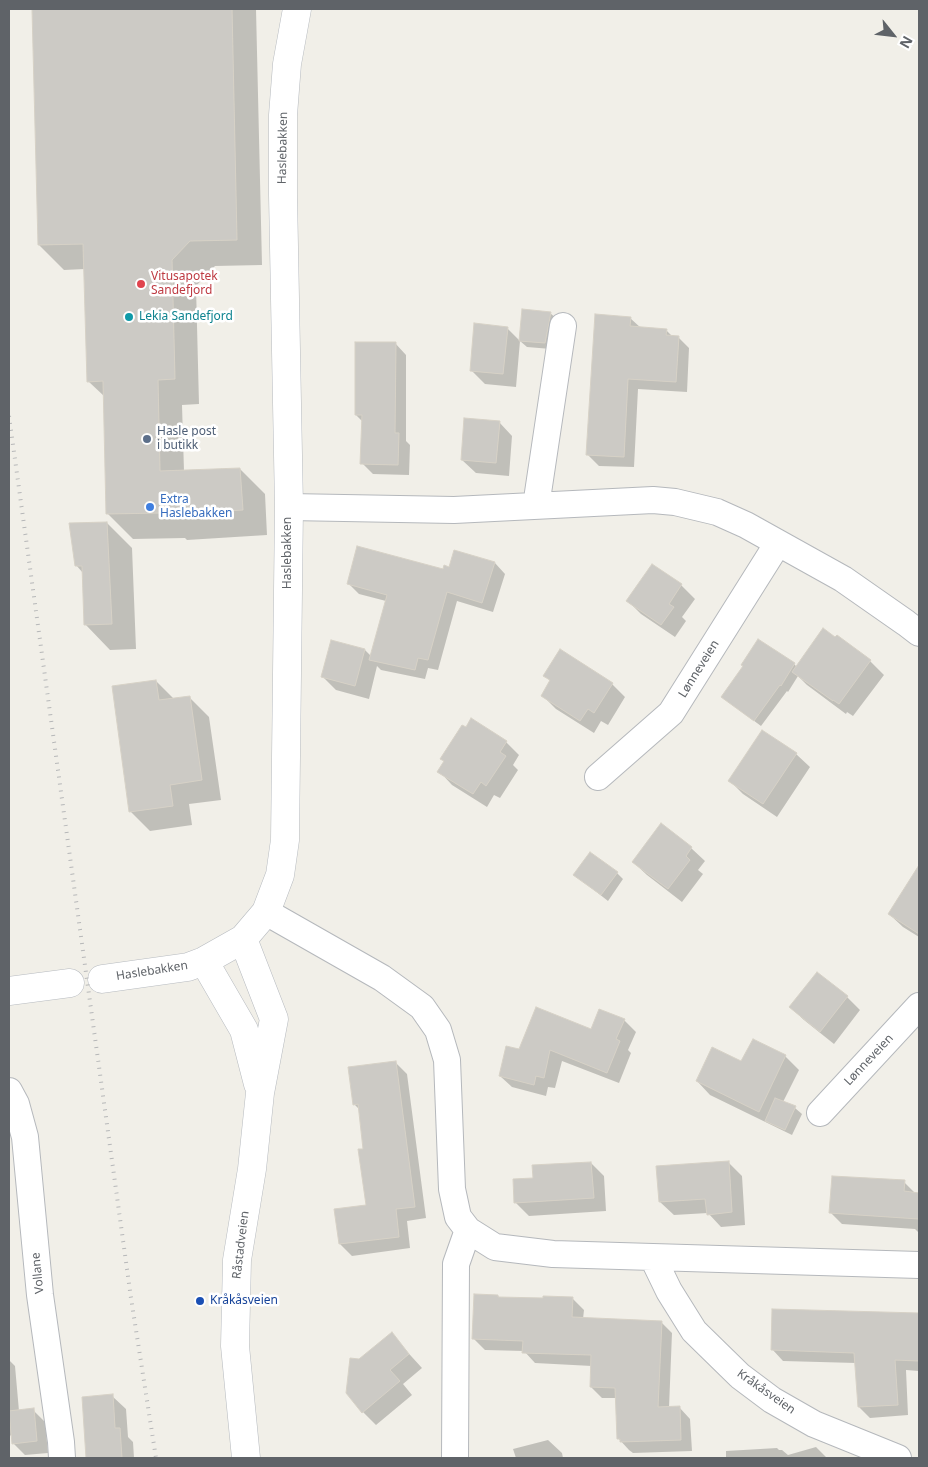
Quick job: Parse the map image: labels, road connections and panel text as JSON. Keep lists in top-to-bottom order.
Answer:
{
  "streets": {
    "main road": ["Haslebakken", "Råstadveien"],
    "street": ["Lønneveien", "Vollane", "Kråkåsveien"]
  },
  "crossings": [
    ["Haslebakken", "Råstadveien"]
  ],
  "places": [
    "Vitusapotek Sandefjord",
    "Lekia Sandefjord",
    "Hasle post i butikk",
    "Extra Haslebakken",
    "Kråkåsveien"
  ],
  "north": "bottom right"
}
